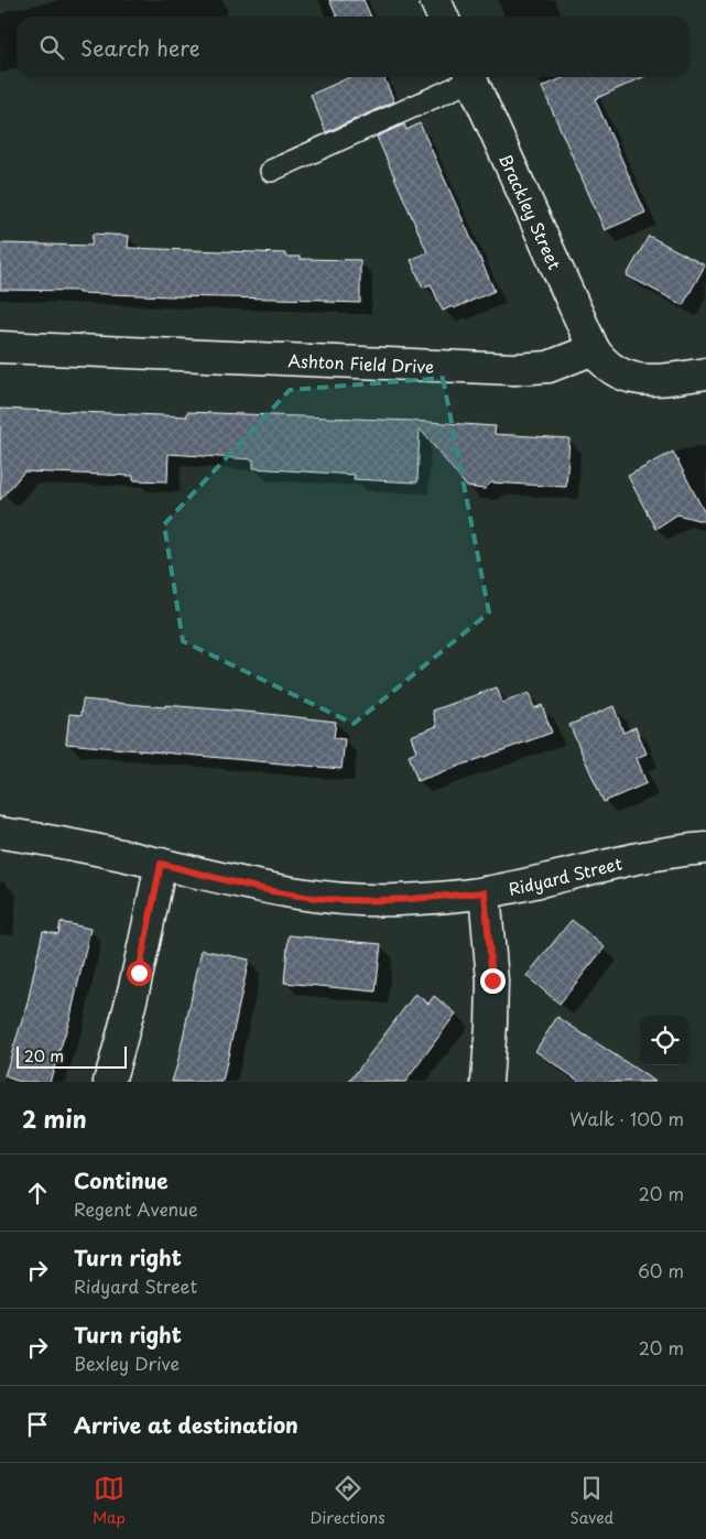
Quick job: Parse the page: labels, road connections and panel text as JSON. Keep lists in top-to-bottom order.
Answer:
{
  "streets": {
    "street": ["Brackley Street", "Ashton Field Drive", "Ridyard Street"]
  },
  "crossings": [
    ["Brackley Street", "Ashton Field Drive"]
  ],
  "scale_bar": "20 m",
  "page": {
    "search": "Search here",
    "scale": "20 m",
    "heading": ["2 min", "Walk · 100 m"],
    "list": [
      ["Continue", "Regent Avenue", "20 m"],
      ["Turn right", "Ridyard Street", "60 m"],
      ["Turn right", "Bexley Drive", "20 m"],
      "Arrive at destination"
    ],
    "nav": ["Map", "Directions", "Saved"]
  }
}
